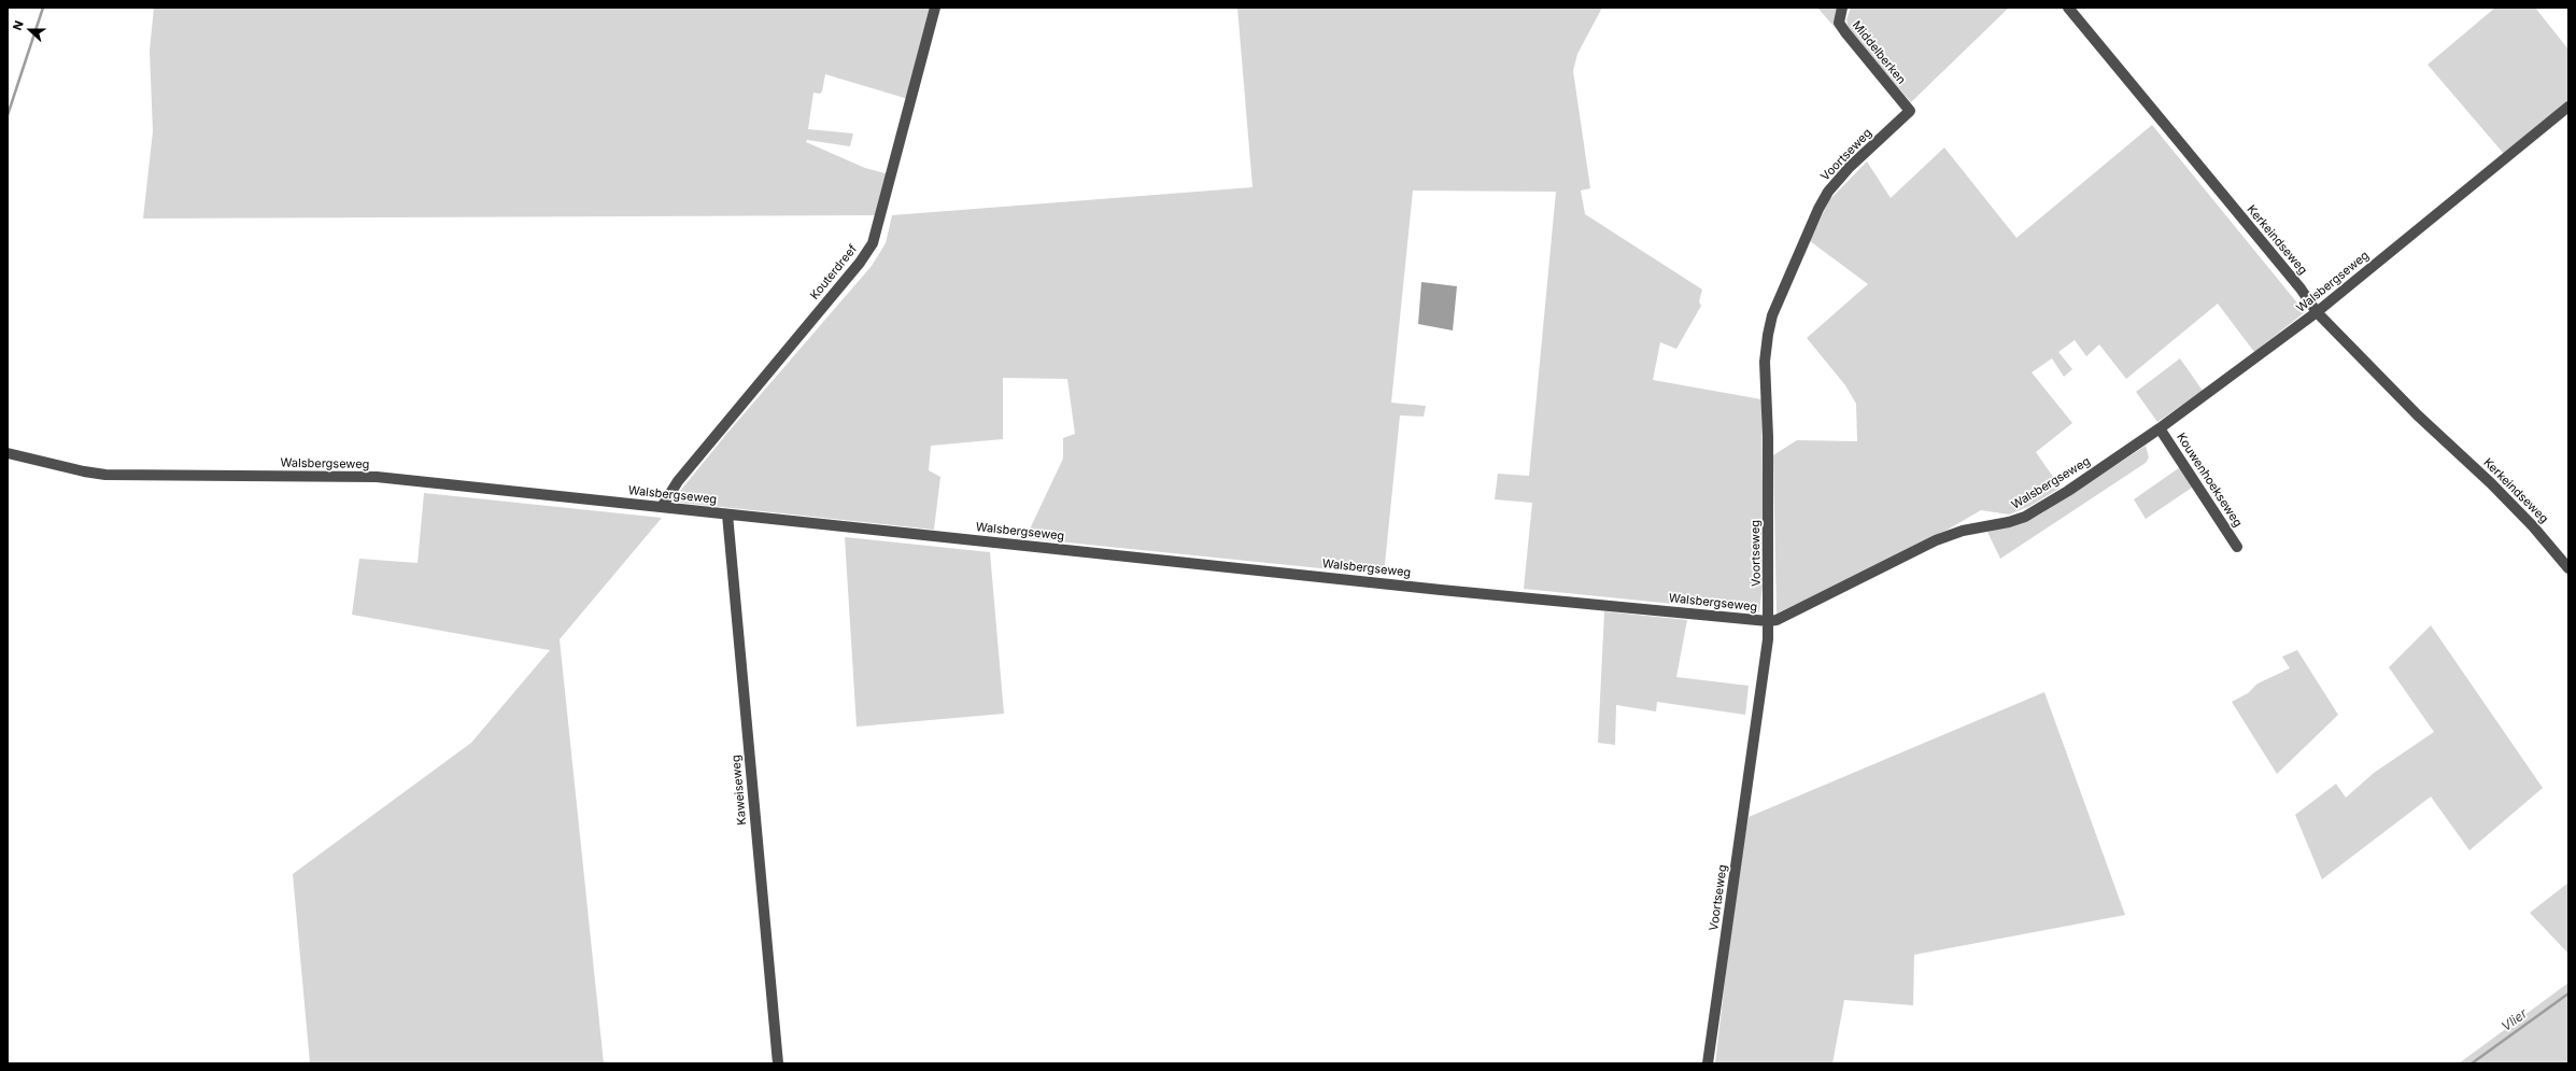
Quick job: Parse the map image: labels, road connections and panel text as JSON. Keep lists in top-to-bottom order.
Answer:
{
  "streets": {
    "street": [
      "Middelberken",
      "Voortseweg",
      "Kerkeindseweg",
      "Kouterdreef",
      "Walsbergseweg",
      "Kouwenhoekseweg",
      "Kaweiseweg"
    ]
  },
  "crossings": [
    ["Middelberken", "Voortseweg"],
    ["Voortseweg", "Walsbergseweg"],
    ["Kerkeindseweg", "Walsbergseweg"],
    ["Kouterdreef", "Walsbergseweg"],
    ["Walsbergseweg", "Kouwenhoekseweg"],
    ["Walsbergseweg", "Kaweiseweg"]
  ],
  "water": ["Vlier"],
  "north": "left"
}
